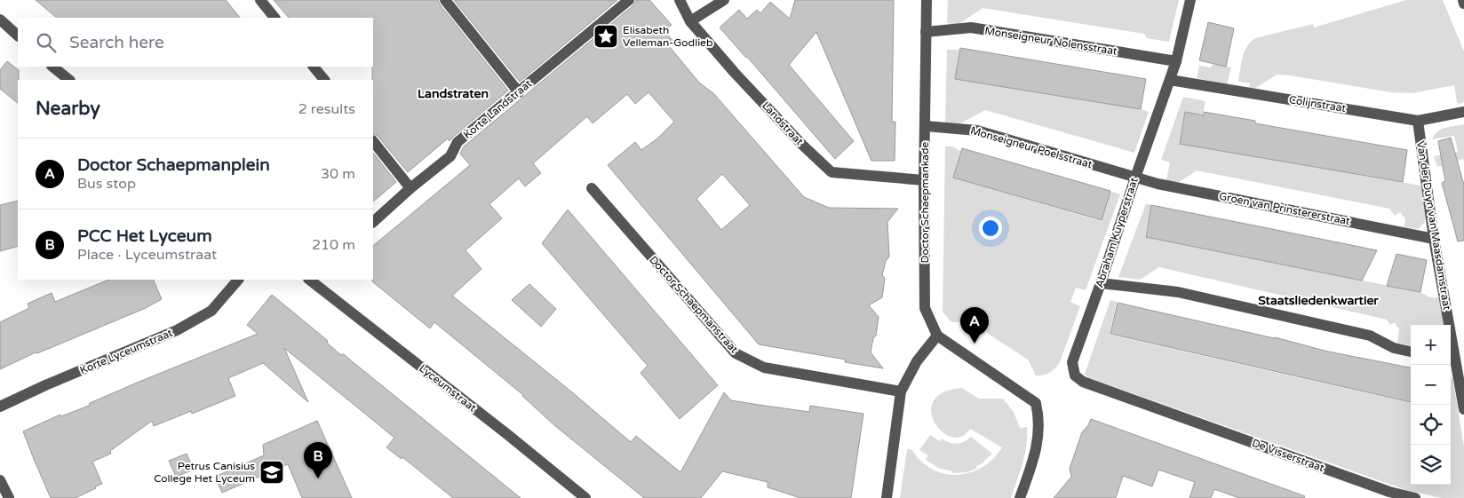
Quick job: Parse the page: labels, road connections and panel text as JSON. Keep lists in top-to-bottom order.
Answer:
{
  "streets": {
    "street": [
      "Monseigneur Nolensstraat",
      "Colijnstraat",
      "Korte Landstraat",
      "Landstraat",
      "Monseigneur Poelsstraat",
      "Doctor Schaepmankade",
      "Groen van Prinstererstraat",
      "Van der Duyn van Maasdamstraat",
      "Abraham Kuyperstraat",
      "Doctor Schaepmanstraat",
      "Korte Lyceumstraat",
      "Lyceumstraat",
      "De Visserstraat"
    ]
  },
  "crossings": [
    ["Monseigneur Nolensstraat", "Doctor Schaepmankade"],
    ["Monseigneur Nolensstraat", "Abraham Kuyperstraat"],
    ["Colijnstraat", "Van der Duyn van Maasdamstraat"],
    ["Colijnstraat", "Abraham Kuyperstraat"],
    ["Landstraat", "Doctor Schaepmankade"],
    ["Monseigneur Poelsstraat", "Doctor Schaepmankade"],
    ["Monseigneur Poelsstraat", "Groen van Prinstererstraat"],
    ["Monseigneur Poelsstraat", "Abraham Kuyperstraat"],
    ["Groen van Prinstererstraat", "Van der Duyn van Maasdamstraat"],
    ["Groen van Prinstererstraat", "Abraham Kuyperstraat"],
    ["Abraham Kuyperstraat", "De Visserstraat"]
  ],
  "districts": ["Landstraten", "Staatsliedenkwartier"],
  "places": {
    "place": ["Elisabeth Velleman-Godlieb"],
    "school or university": ["Petrus Canisius College Het Lyceum"]
  },
  "page": {
    "search": "Search here",
    "heading": ["Nearby", "2 results"],
    "list": [
      {
        "mark": "A",
        "name": "Doctor Schaepmanplein",
        "note": "Bus stop",
        "value": "30 m"
      },
      {
        "mark": "B",
        "name": "PCC Het Lyceum",
        "note": "Place · Lyceumstraat",
        "value": "210 m"
      }
    ],
    "pins": ["A", "B"],
    "map_buttons": ["+", "−"]
  }
}
